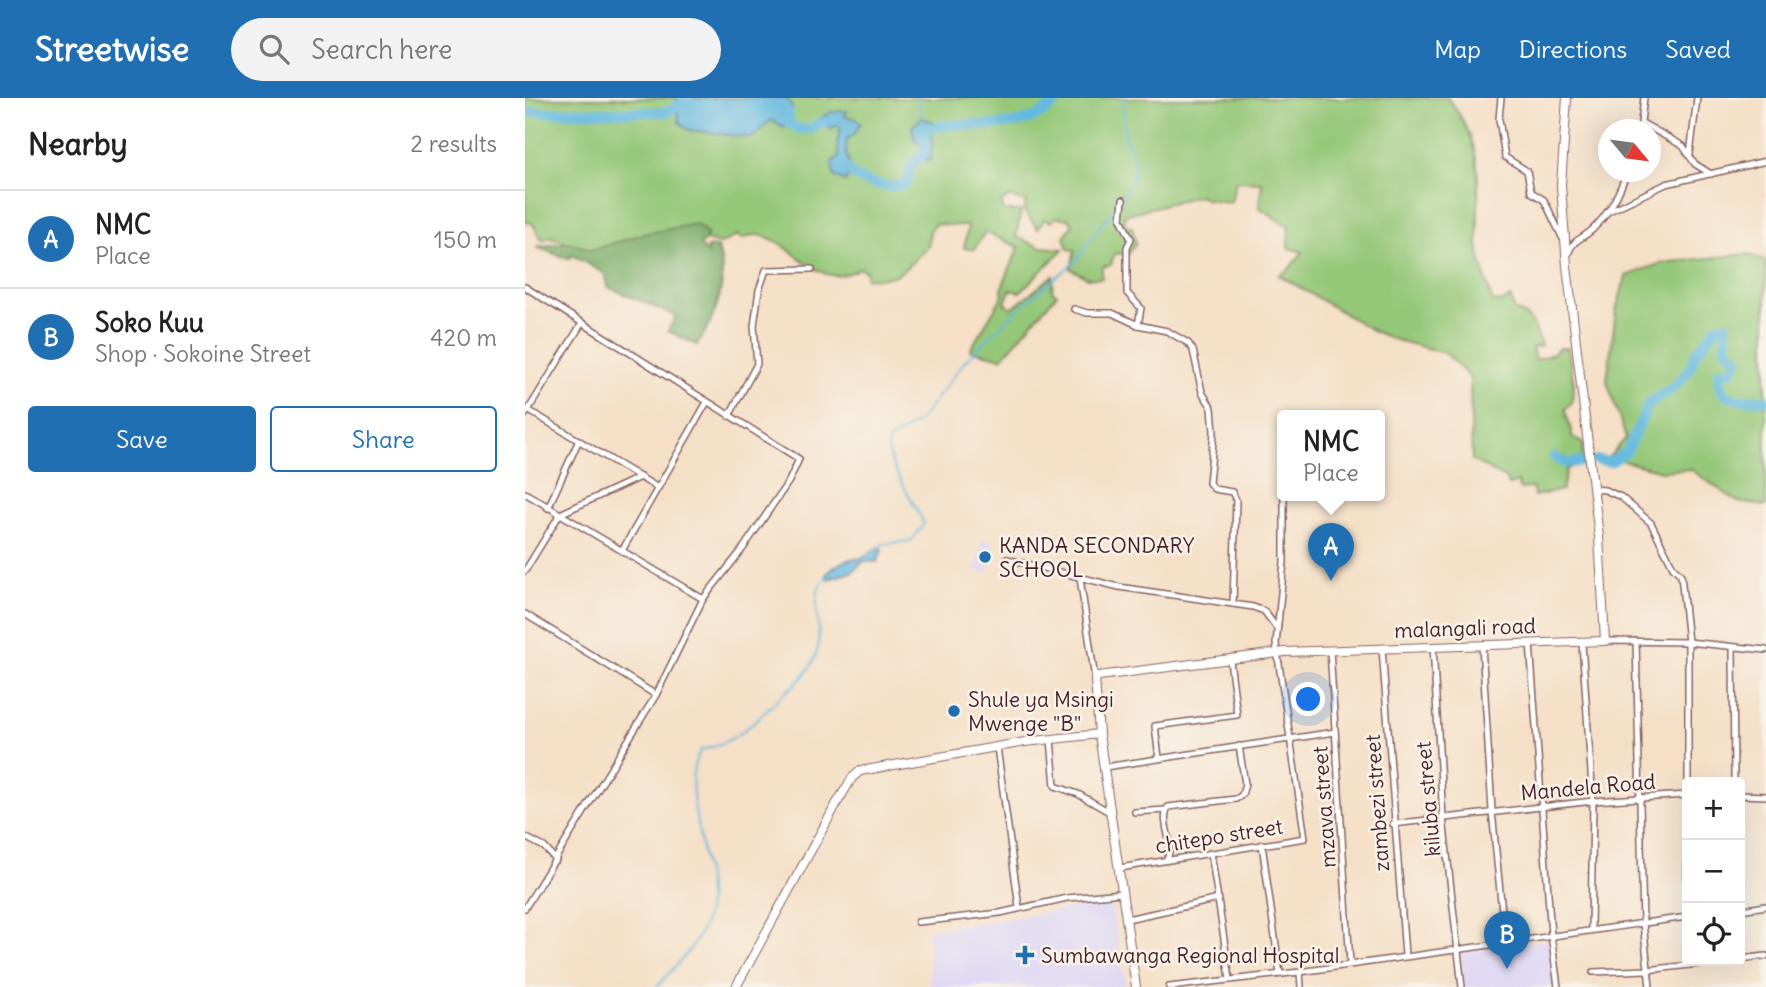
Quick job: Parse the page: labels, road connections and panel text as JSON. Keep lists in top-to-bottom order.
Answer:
{
  "streets": {
    "street": [
      "malangali road",
      "Mandela Road",
      "kiluba street",
      "zambezi street",
      "mzava street",
      "chitepo street"
    ]
  },
  "crossings": [
    ["malangali road", "kiluba street"],
    ["malangali road", "zambezi street"],
    ["malangali road", "mzava street"],
    ["malangali road", "chitepo street"],
    ["Mandela Road", "kiluba street"],
    ["Mandela Road", "zambezi street"]
  ],
  "places": {
    "other": ["KANDA SECONDARY SCHOOL", "Shule ya Msingi Mwenge \"B\""],
    "health": ["Sumbawanga Regional Hospital"]
  },
  "north": "bottom right",
  "page": {
    "header": "Streetwise",
    "search": "Search here",
    "nav": ["Map", "Directions", "Saved"],
    "heading": ["Nearby", "2 results"],
    "list": [
      {
        "mark": "A",
        "name": "NMC",
        "note": "Place",
        "value": "150 m"
      },
      {
        "mark": "B",
        "name": "Soko Kuu",
        "note": "Shop · Sokoine Street",
        "value": "420 m"
      }
    ],
    "buttons": ["Save", "Share"],
    "popup": ["NMC", "Place"],
    "pins": ["A", "B"],
    "map_buttons": ["+", "−"]
  }
}
